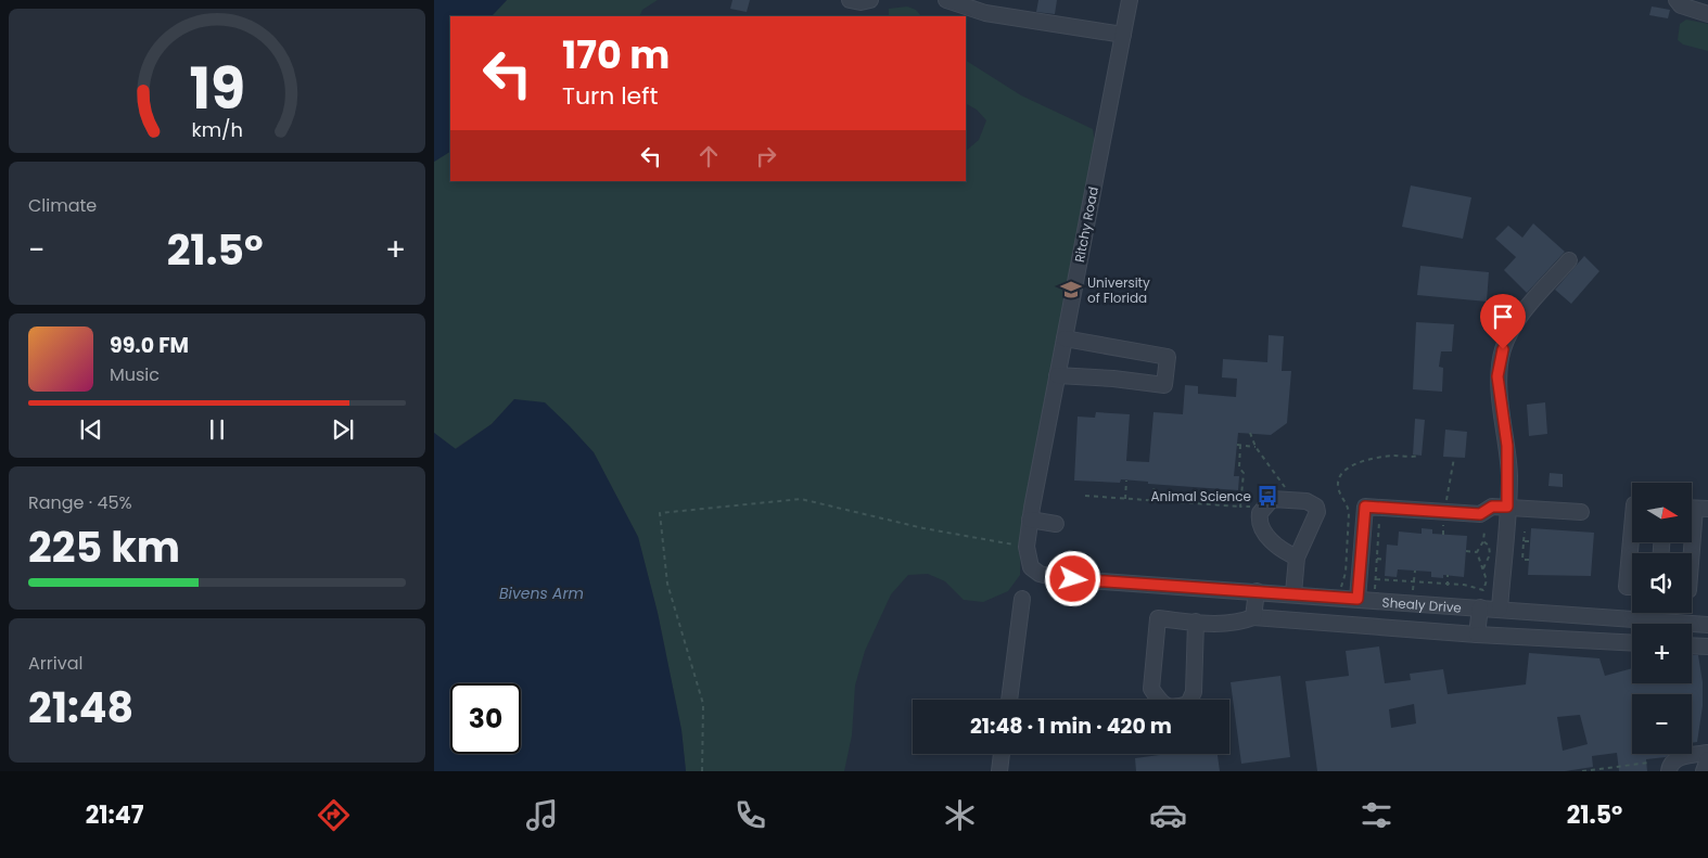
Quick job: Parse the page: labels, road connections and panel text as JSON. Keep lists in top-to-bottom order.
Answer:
{
  "streets": {
    "street": ["Ritchy Road", "Shealy Drive"]
  },
  "crossings": [
    ["Ritchy Road", "Shealy Drive"]
  ],
  "water": ["Bivens Arm"],
  "places": {
    "school or university": ["University of Florida"],
    "bus stop": ["Animal Science"]
  },
  "north": "right",
  "page": {
    "turn": ["170 m", "Turn left"],
    "tile": [
      "Climate",
      ["Range · 45%", "225 km"],
      ["Arrival", "21:48"]
    ],
    "heat": ["−", "21.5°", "+"],
    "song": ["99.0 FM", "Music"],
    "map_buttons": ["+", "−"],
    "limit": "30",
    "trip": "21:48 · 1 min · 420 m",
    "tabs": ["21:47", "21.5°"],
    "gauge": ["19", "km/h"]
  }
}
